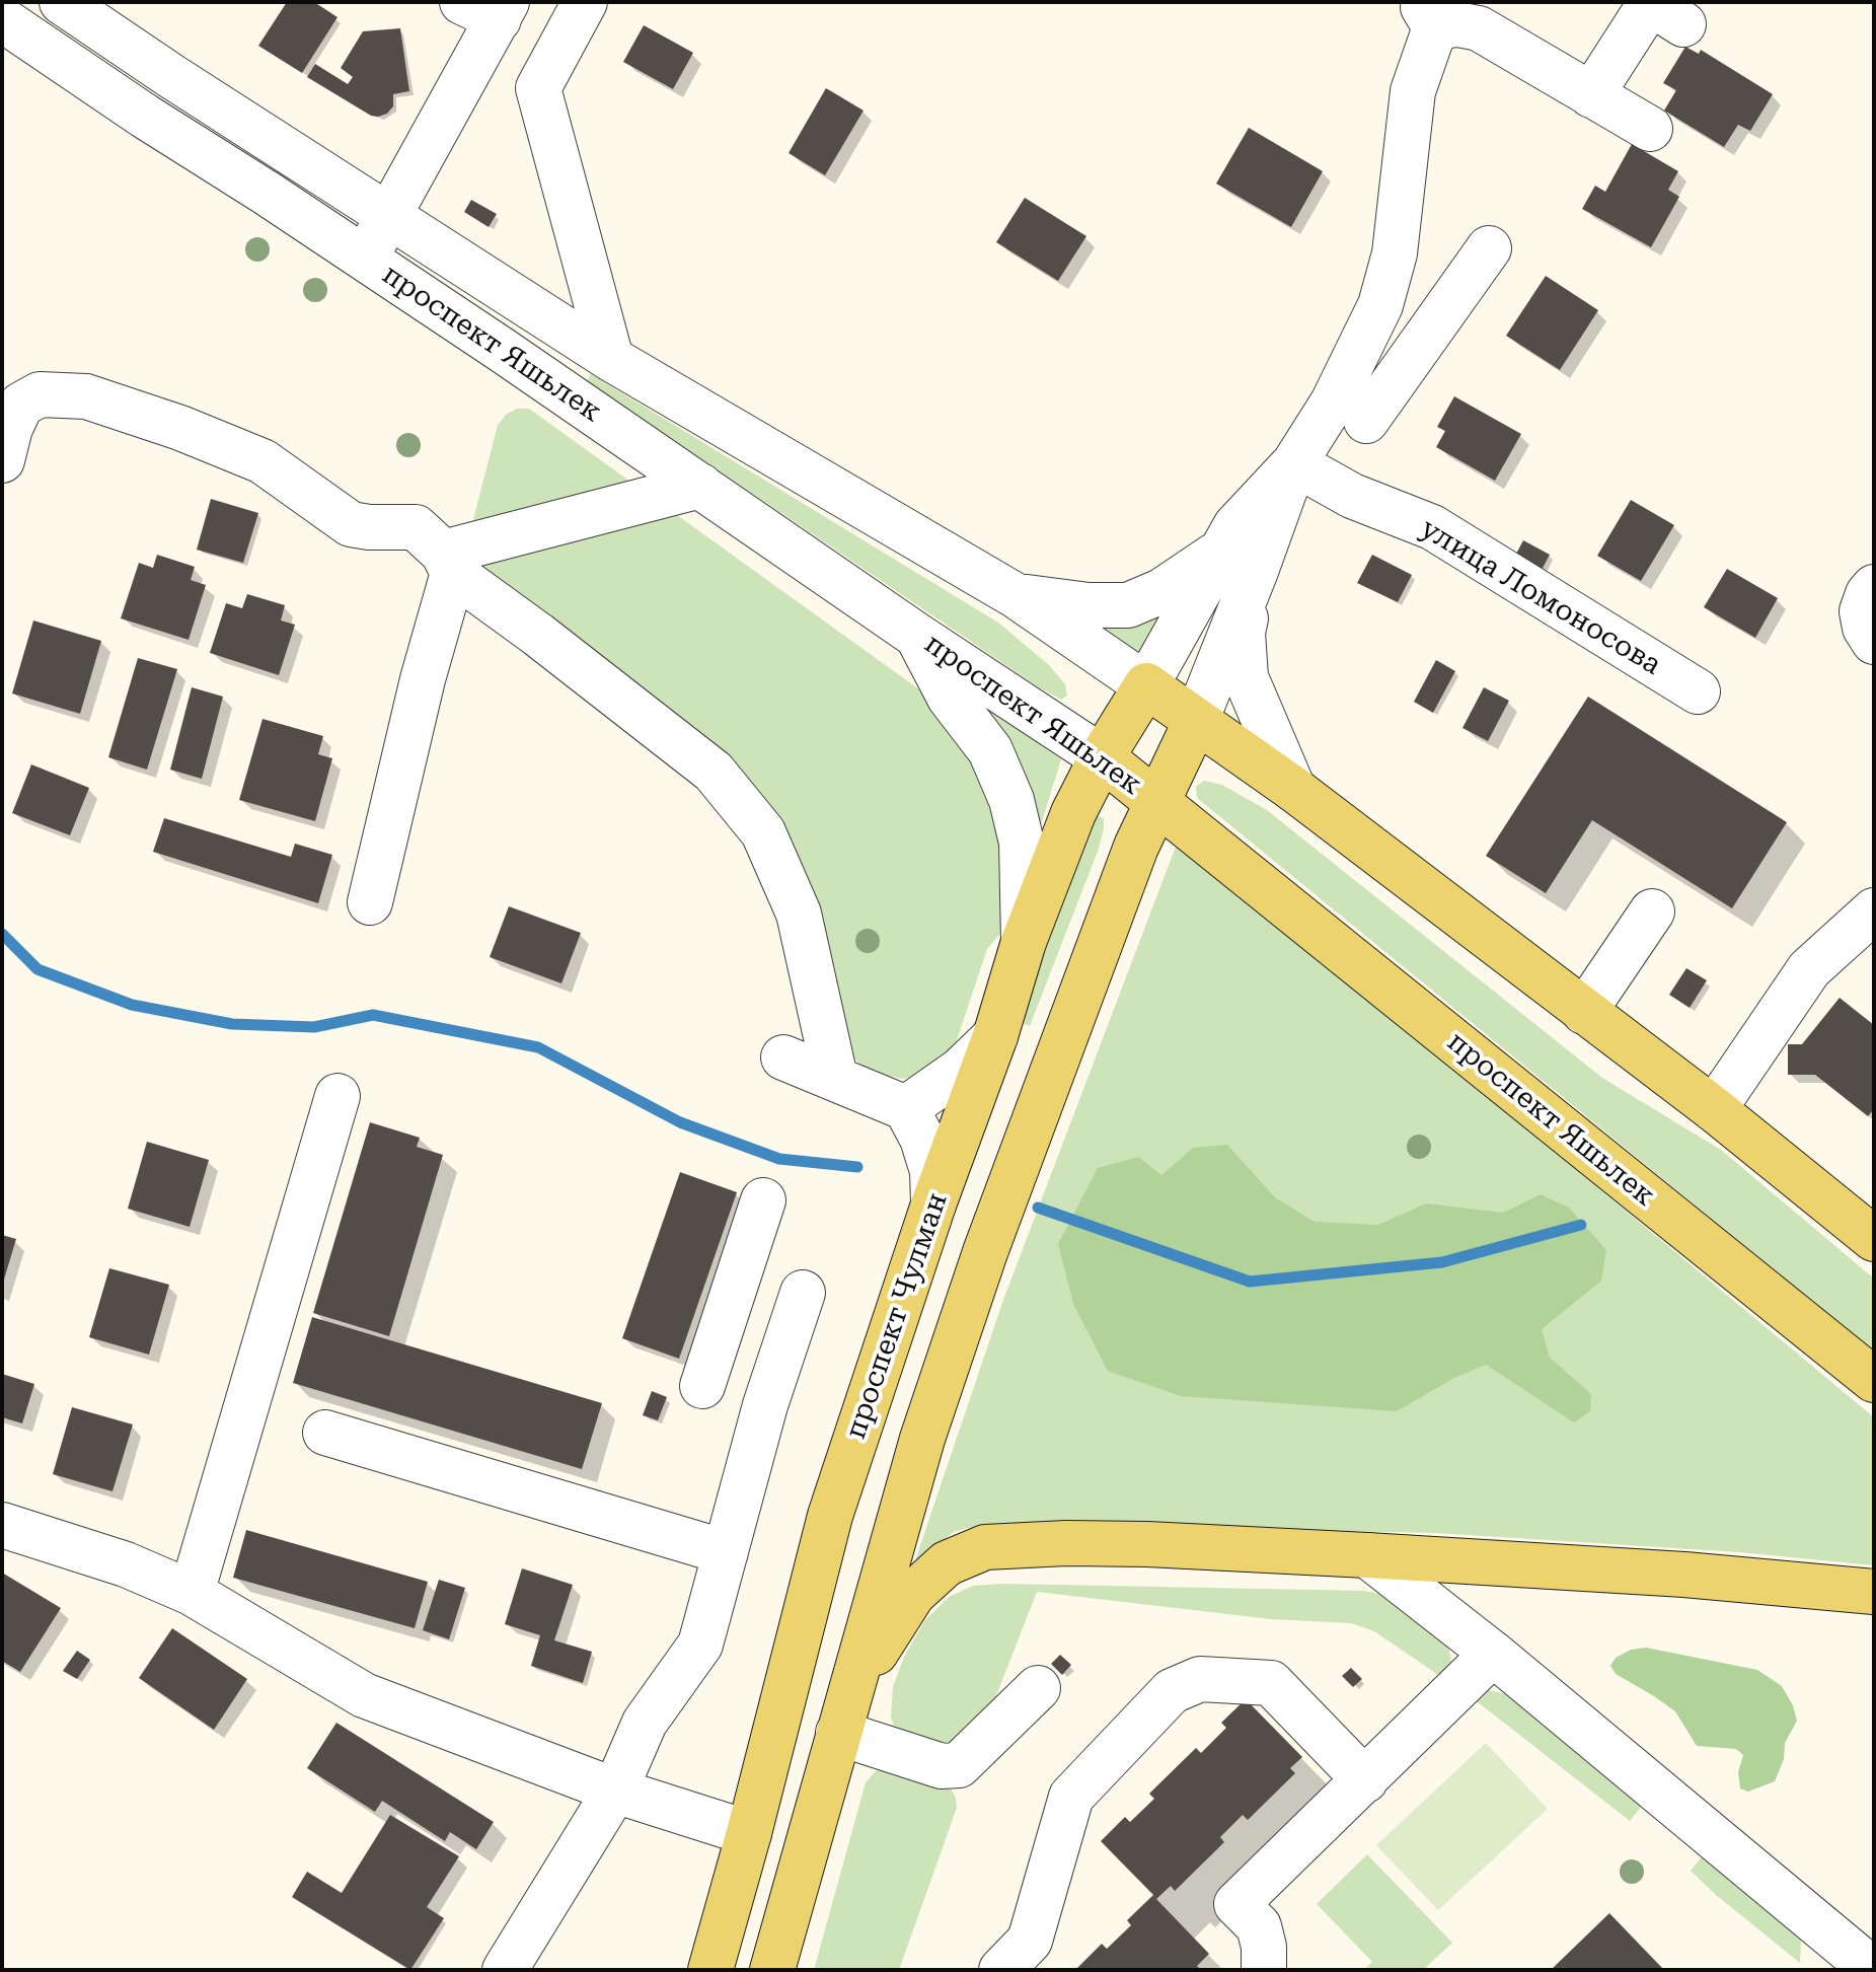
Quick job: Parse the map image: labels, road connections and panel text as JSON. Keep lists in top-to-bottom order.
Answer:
{
  "streets": {
    "main road": ["проспект Яшьлек", "проспект Чулман"],
    "street": ["улица Ломоносова"]
  },
  "crossings": [
    ["проспект Яшьлек", "проспект Чулман"]
  ]
}
